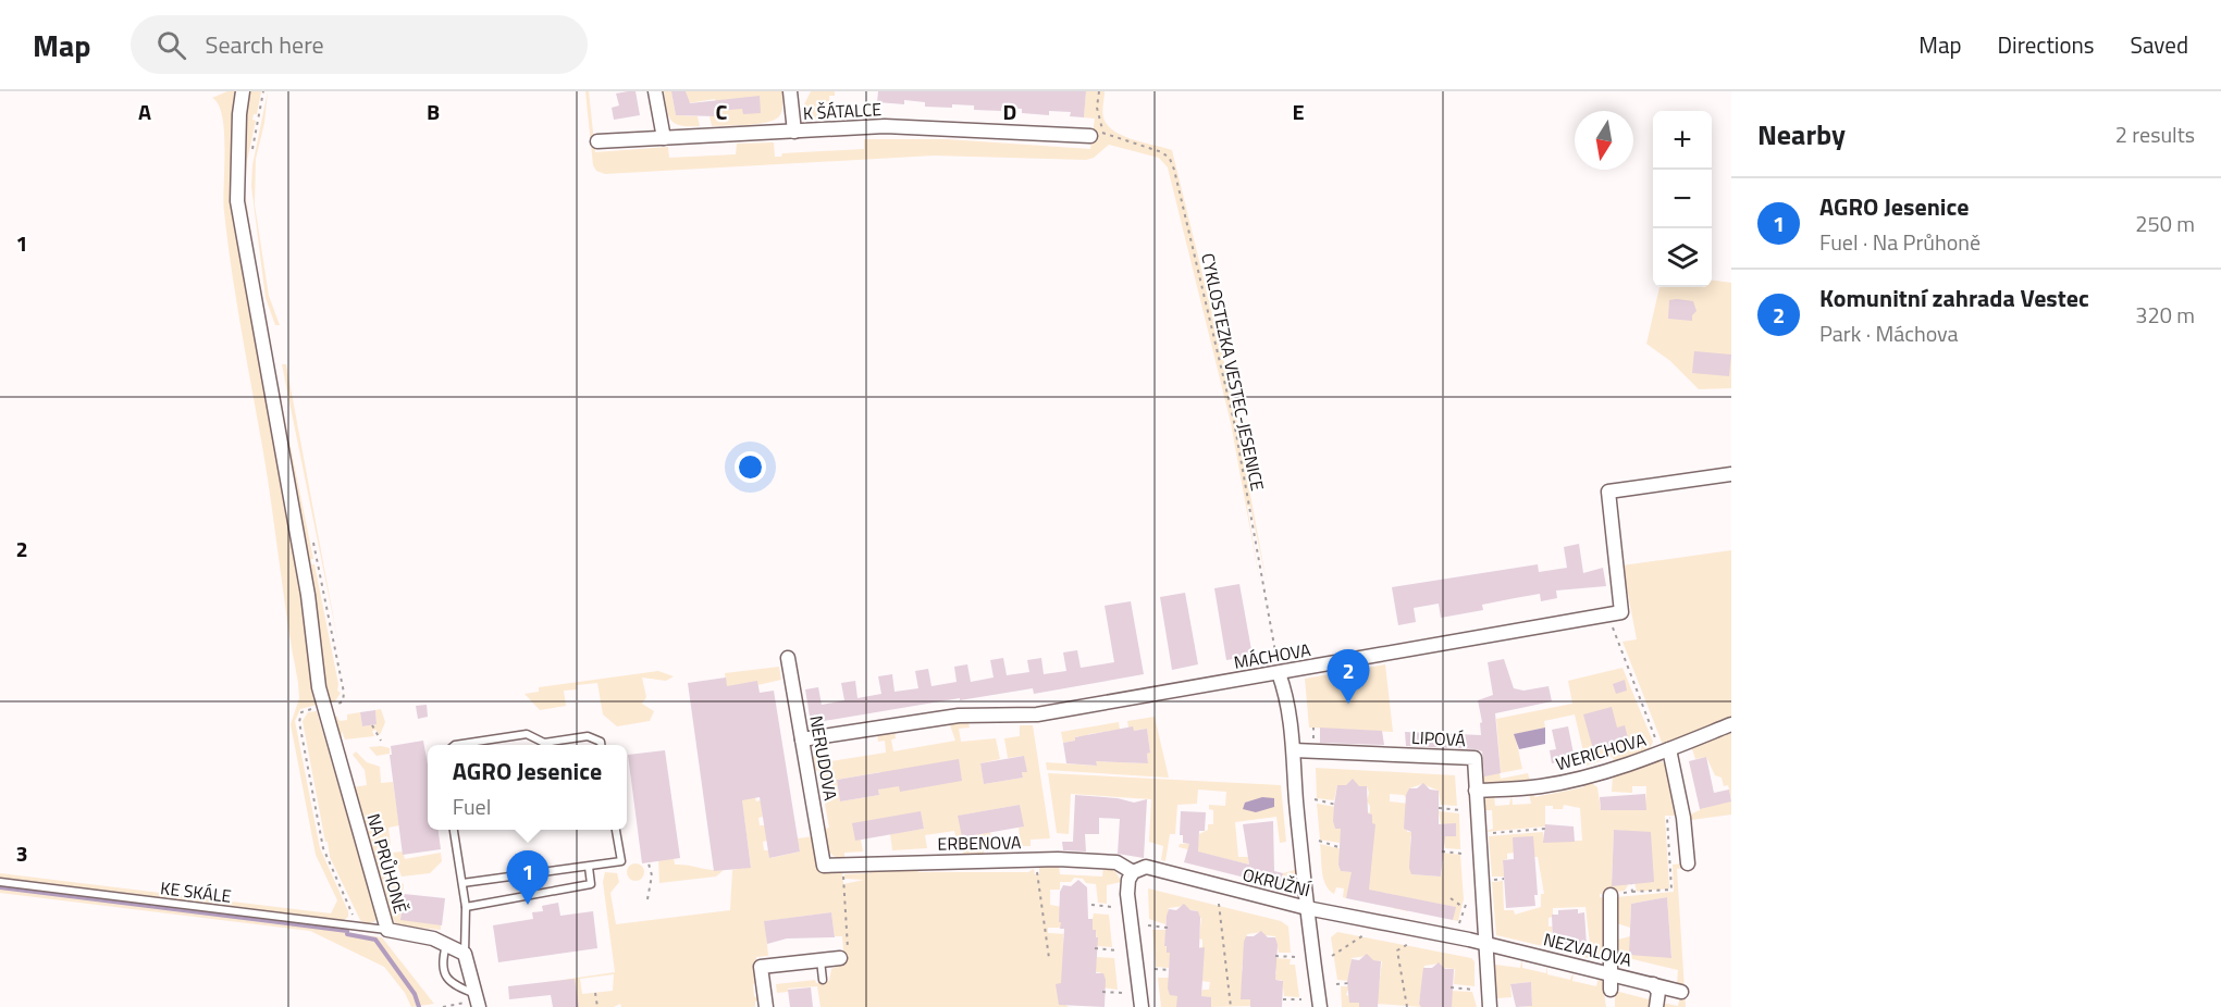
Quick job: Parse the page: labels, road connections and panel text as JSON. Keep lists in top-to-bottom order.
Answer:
{
  "streets": {
    "street": [
      "K ŠÁTALCE",
      "MÁCHOVA",
      "LIPOVÁ",
      "WERICHOVA",
      "NERUDOVA",
      "ERBENOVA",
      "NA PRŮHONĚ",
      "OKRUŽNÍ",
      "NEZVALOVA"
    ],
    "lane": ["KE SKÁLE"],
    "path": ["CYKLOSTEZKA VESTEC-JESENICE"]
  },
  "crossings": [
    ["K ŠÁTALCE", "CYKLOSTEZKA VESTEC-JESENICE"],
    ["CYKLOSTEZKA VESTEC-JESENICE", "MÁCHOVA"],
    ["MÁCHOVA", "NERUDOVA"],
    ["LIPOVÁ", "WERICHOVA"],
    ["LIPOVÁ", "OKRUŽNÍ"],
    ["LIPOVÁ", "NEZVALOVA"],
    ["NERUDOVA", "ERBENOVA"],
    ["ERBENOVA", "OKRUŽNÍ"],
    ["NA PRŮHONĚ", "KE SKÁLE"],
    ["OKRUŽNÍ", "NEZVALOVA"]
  ],
  "north": "bottom",
  "page": {
    "header": "Map",
    "search": "Search here",
    "nav": ["Map", "Directions", "Saved"],
    "heading": ["Nearby", "2 results"],
    "map_buttons": ["+", "−"],
    "list": [
      {
        "mark": "1",
        "name": "AGRO Jesenice",
        "note": "Fuel · Na Průhoně",
        "value": "250 m"
      },
      {
        "mark": "2",
        "name": "Komunitní zahrada Vestec",
        "note": "Park · Máchova",
        "value": "320 m"
      }
    ],
    "pins": ["2", "1"],
    "popup": ["AGRO Jesenice", "Fuel"]
  },
  "grid": {
    "columns": [
      "A",
      "B",
      "C",
      "D",
      "E"
    ],
    "rows": ["1", "2", "3"]
  }
}
